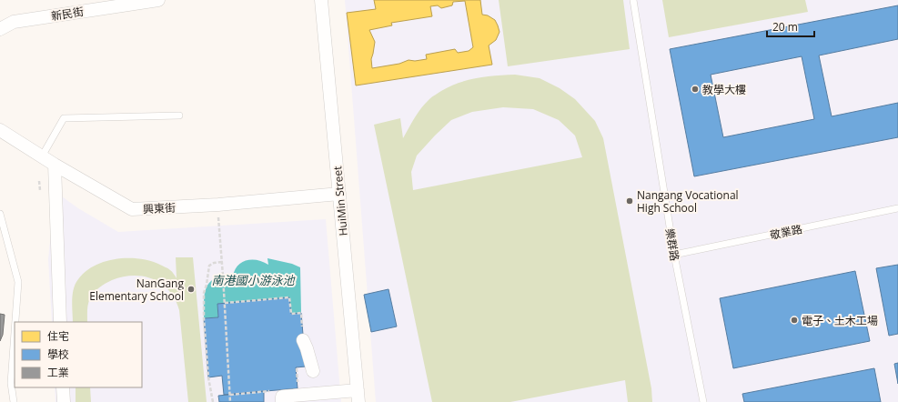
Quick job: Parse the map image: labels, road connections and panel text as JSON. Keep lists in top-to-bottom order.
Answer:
{
  "streets": {
    "street": ["新民街", "HuiMin Street", "興東街"],
    "lane": ["敬業路", "樂群路"]
  },
  "crossings": [
    ["HuiMin Street", "興東街"],
    ["敬業路", "樂群路"]
  ],
  "water": ["南港國小游泳池"],
  "places": [
    "教學大樓",
    "Nangang Vocational High School",
    "NanGang Elementary School",
    "電子、土木工場"
  ],
  "legend": ["住宅", "學校", "工業"],
  "scale_bar": "20 m"
}
